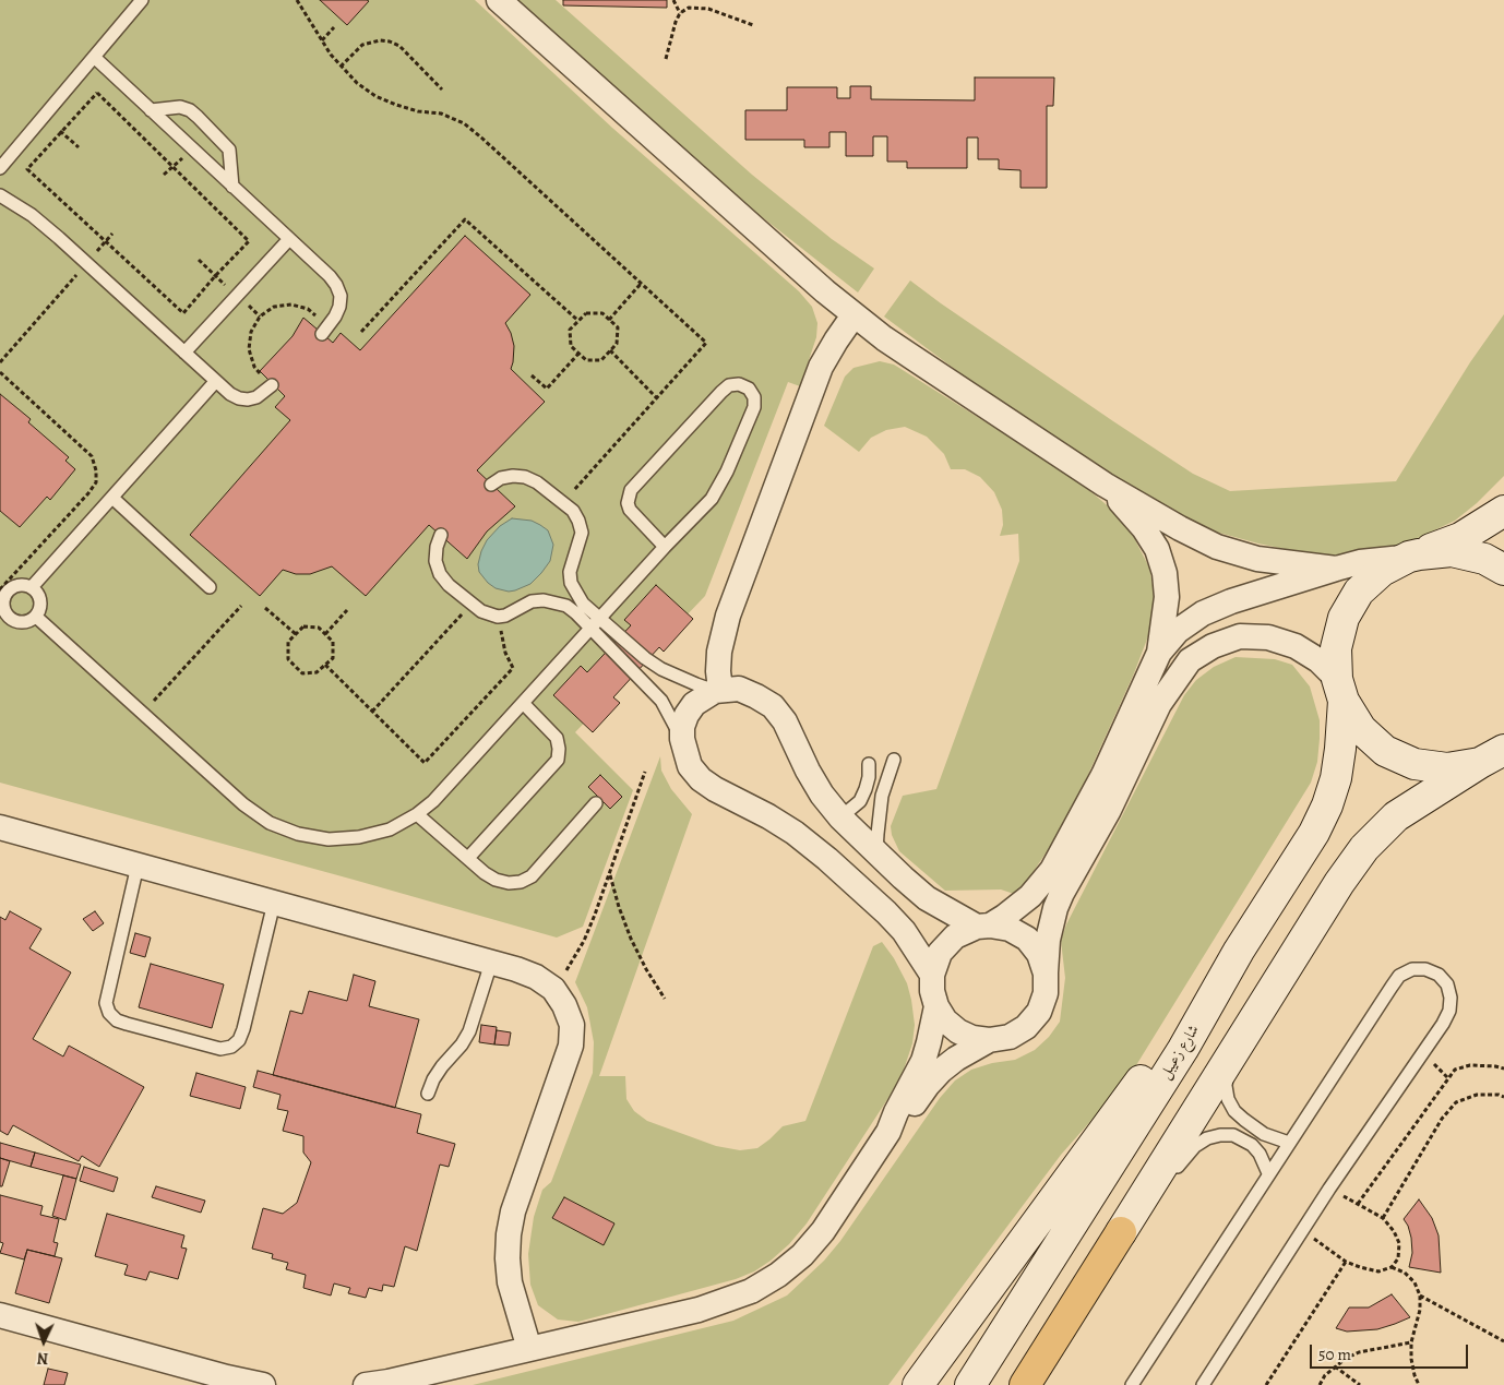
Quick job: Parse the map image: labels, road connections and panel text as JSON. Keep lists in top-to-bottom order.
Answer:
{
  "streets": {
    "main road": ["شارع زعيبل"]
  },
  "scale_bar": "50 m",
  "north": "bottom"
}
